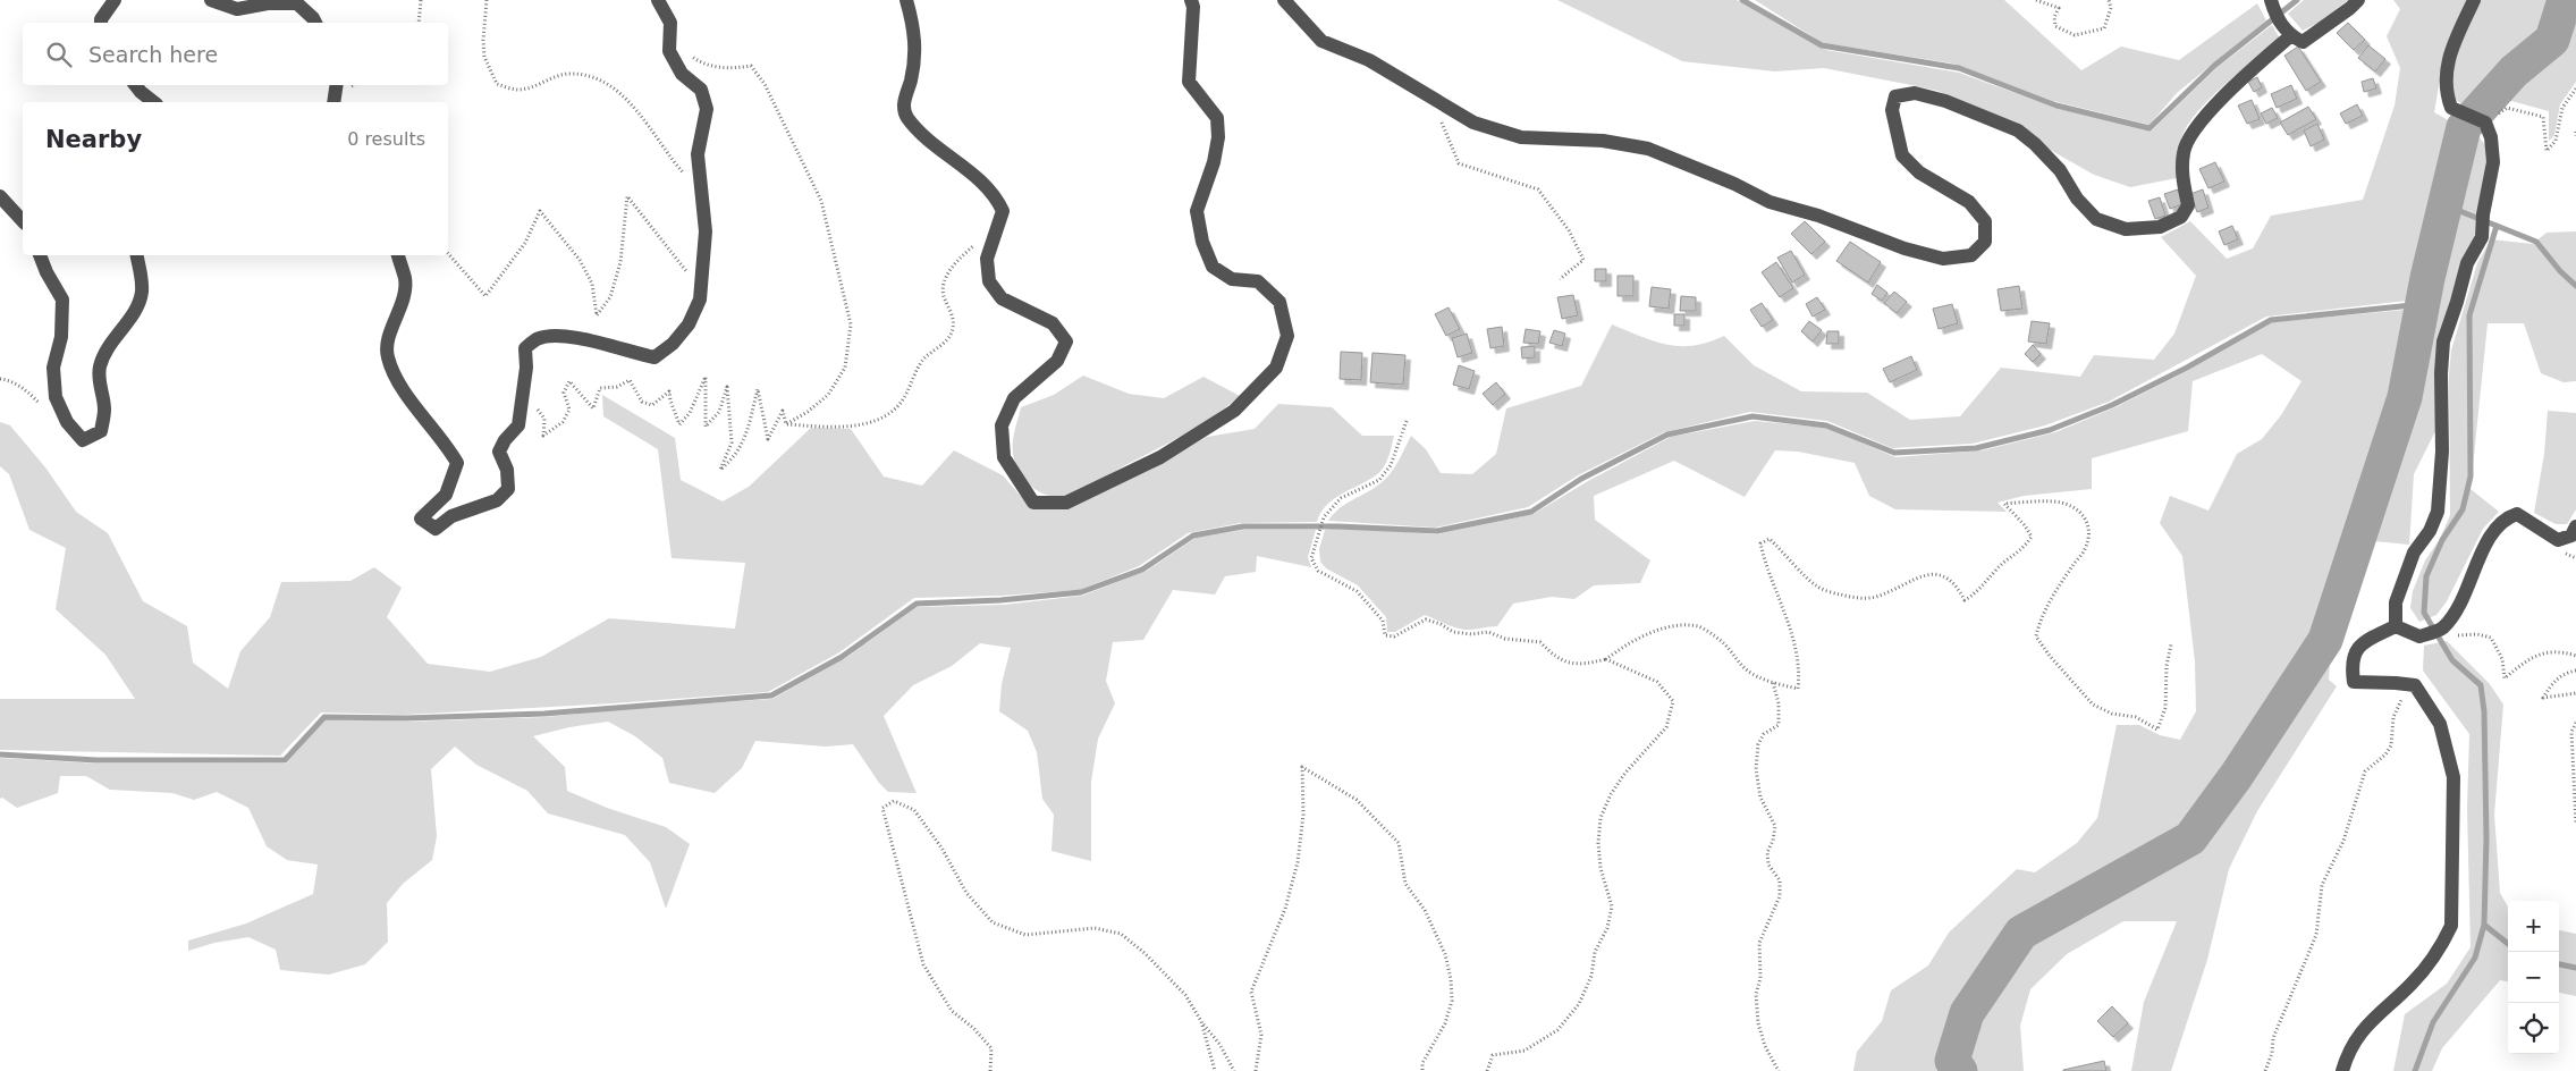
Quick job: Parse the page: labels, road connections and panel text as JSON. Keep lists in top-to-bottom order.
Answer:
{
  "page": {
    "search": "Search here",
    "heading": ["Nearby", "0 results"],
    "map_buttons": ["+", "−"]
  }
}
